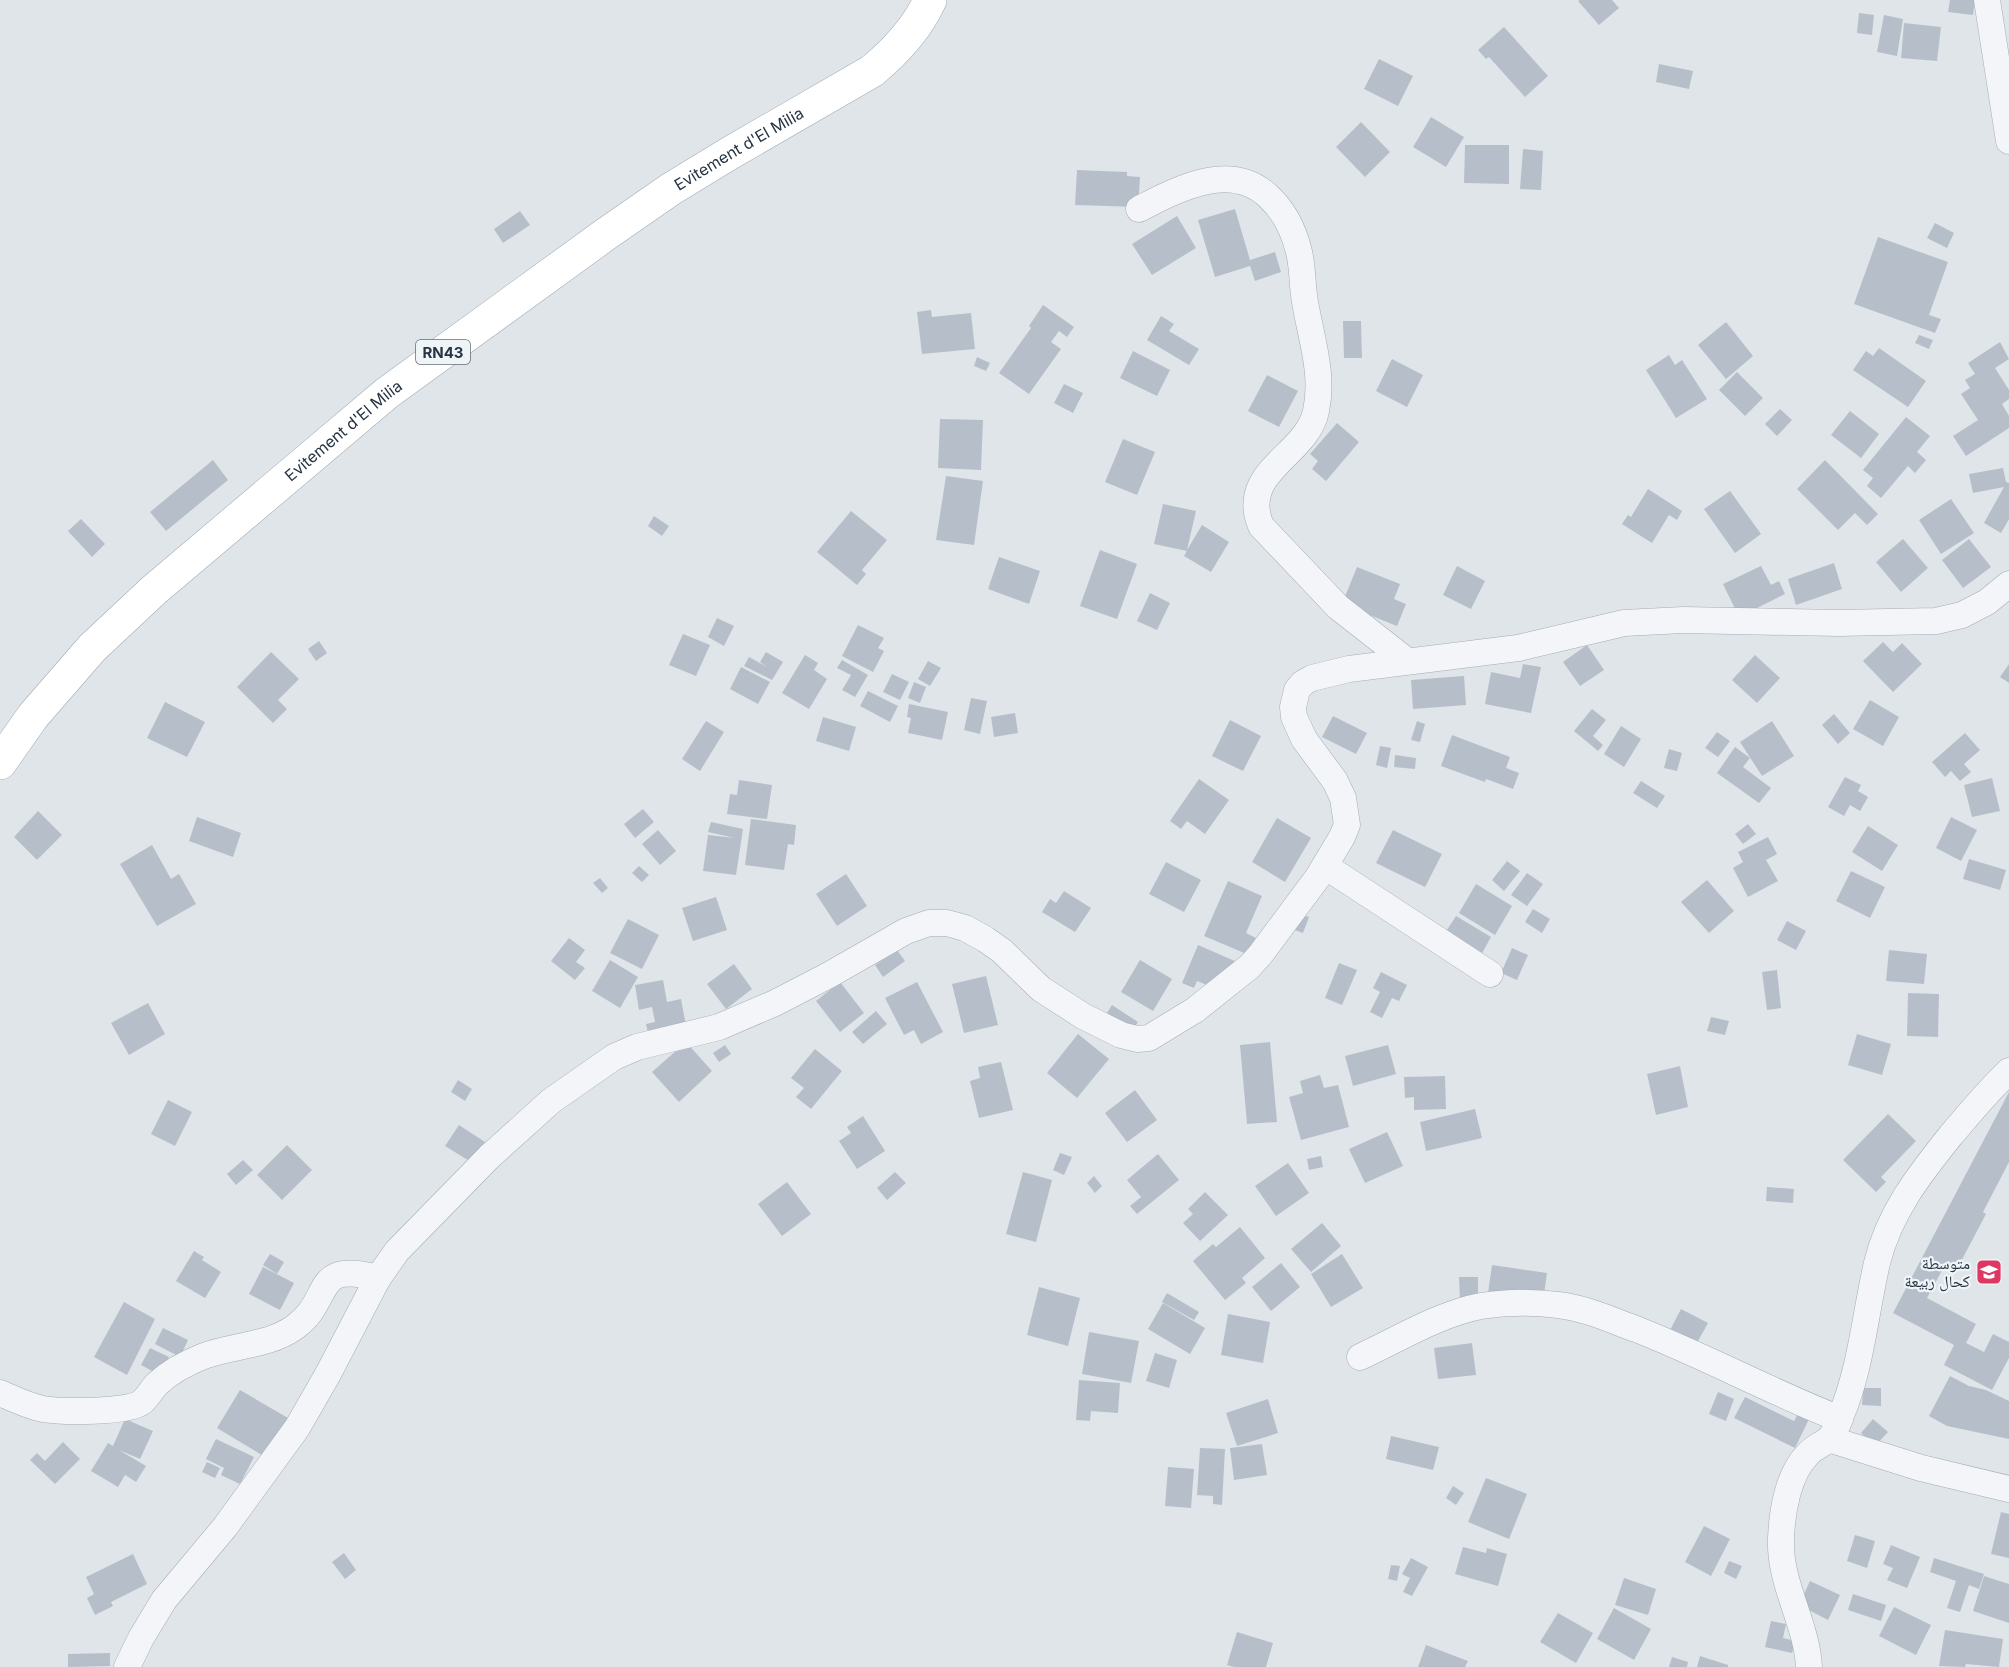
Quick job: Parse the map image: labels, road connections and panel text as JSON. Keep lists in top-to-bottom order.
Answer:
{
  "streets": {
    "main road": ["Evitement d'El Milia", "RN43"]
  },
  "places": {
    "school or university": ["متوسطة كحال ربيعة"]
  }
}
